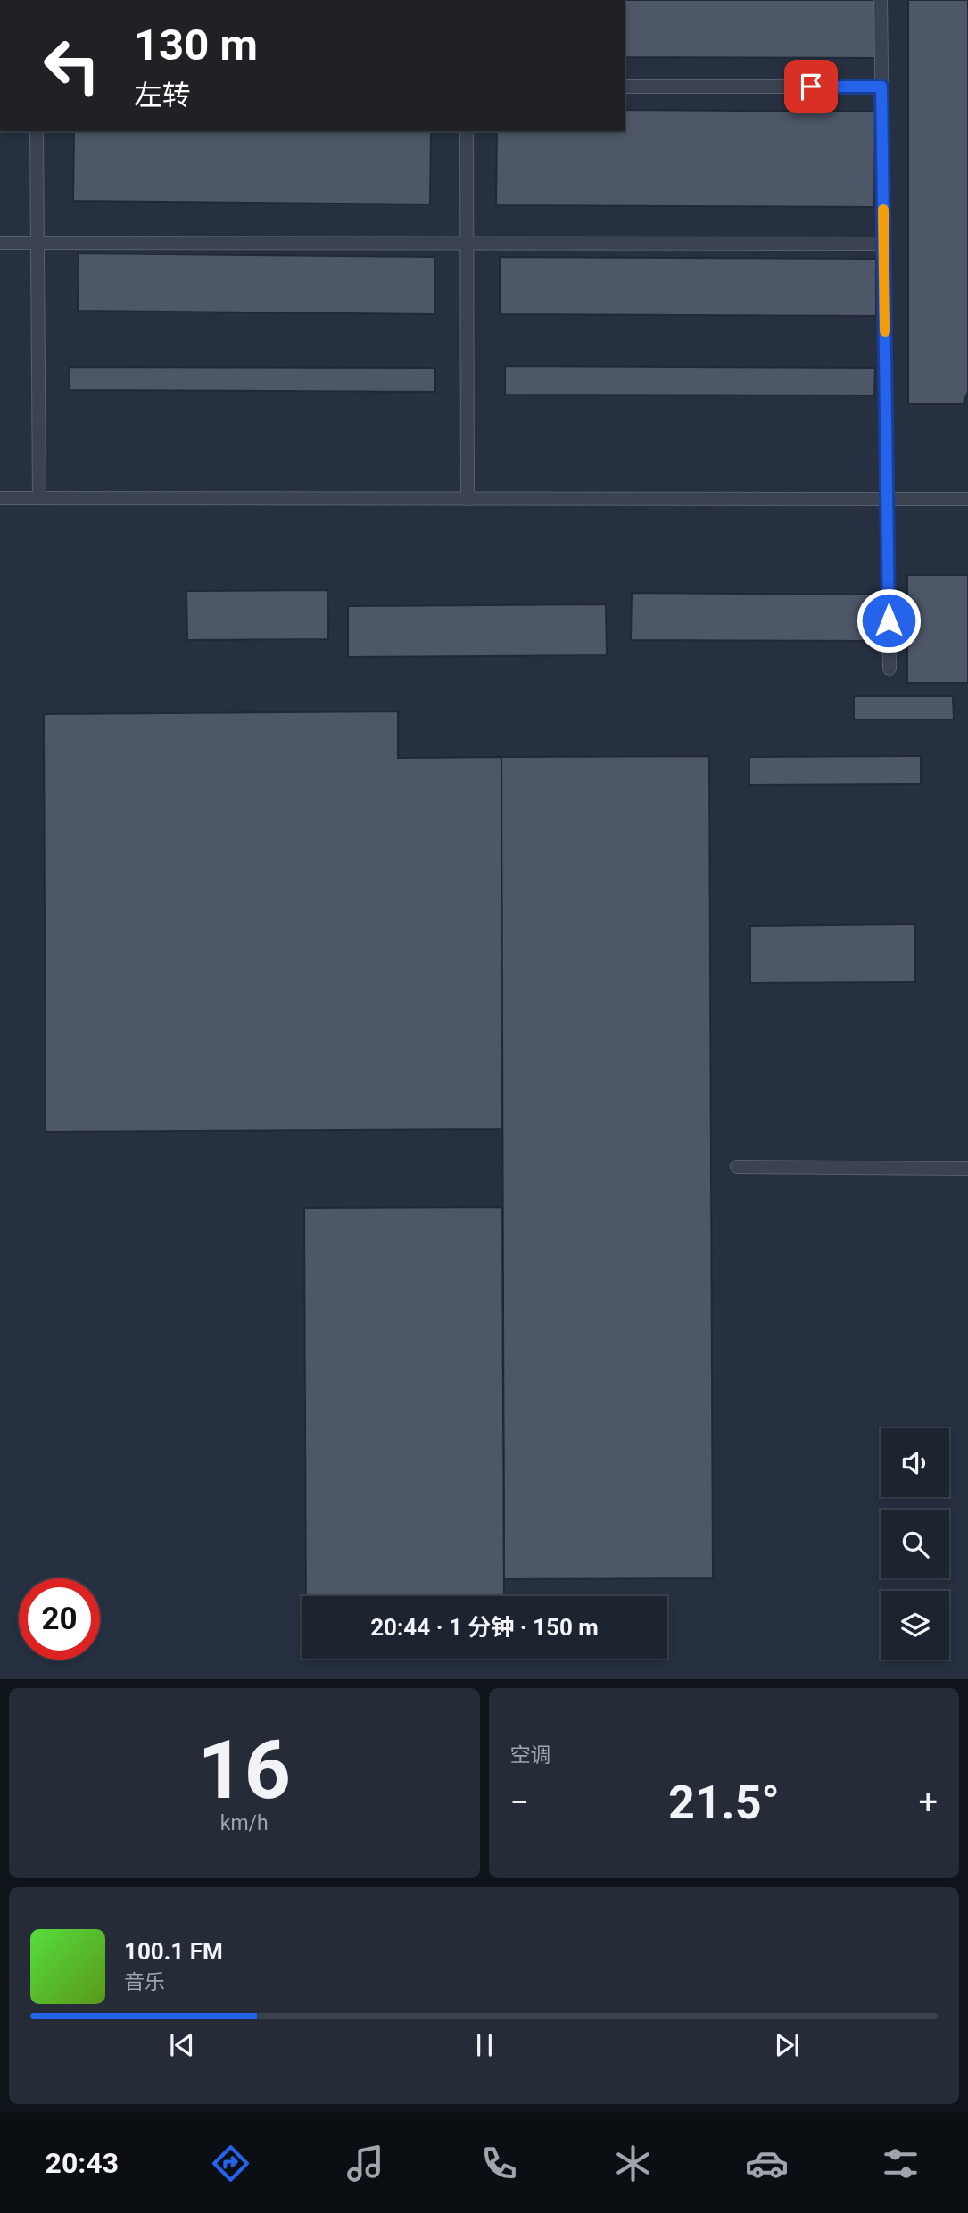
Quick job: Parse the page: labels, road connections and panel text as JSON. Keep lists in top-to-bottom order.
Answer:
{
  "page": {
    "turn": ["130 m", "左转"],
    "limit": "20",
    "trip": "20:44 · 1 分钟 · 150 m",
    "tile": [
      ["16", "km/h"],
      "空调"
    ],
    "heat": ["−", "21.5°", "+"],
    "song": ["100.1 FM", "音乐"],
    "tabs": "20:43"
  }
}
